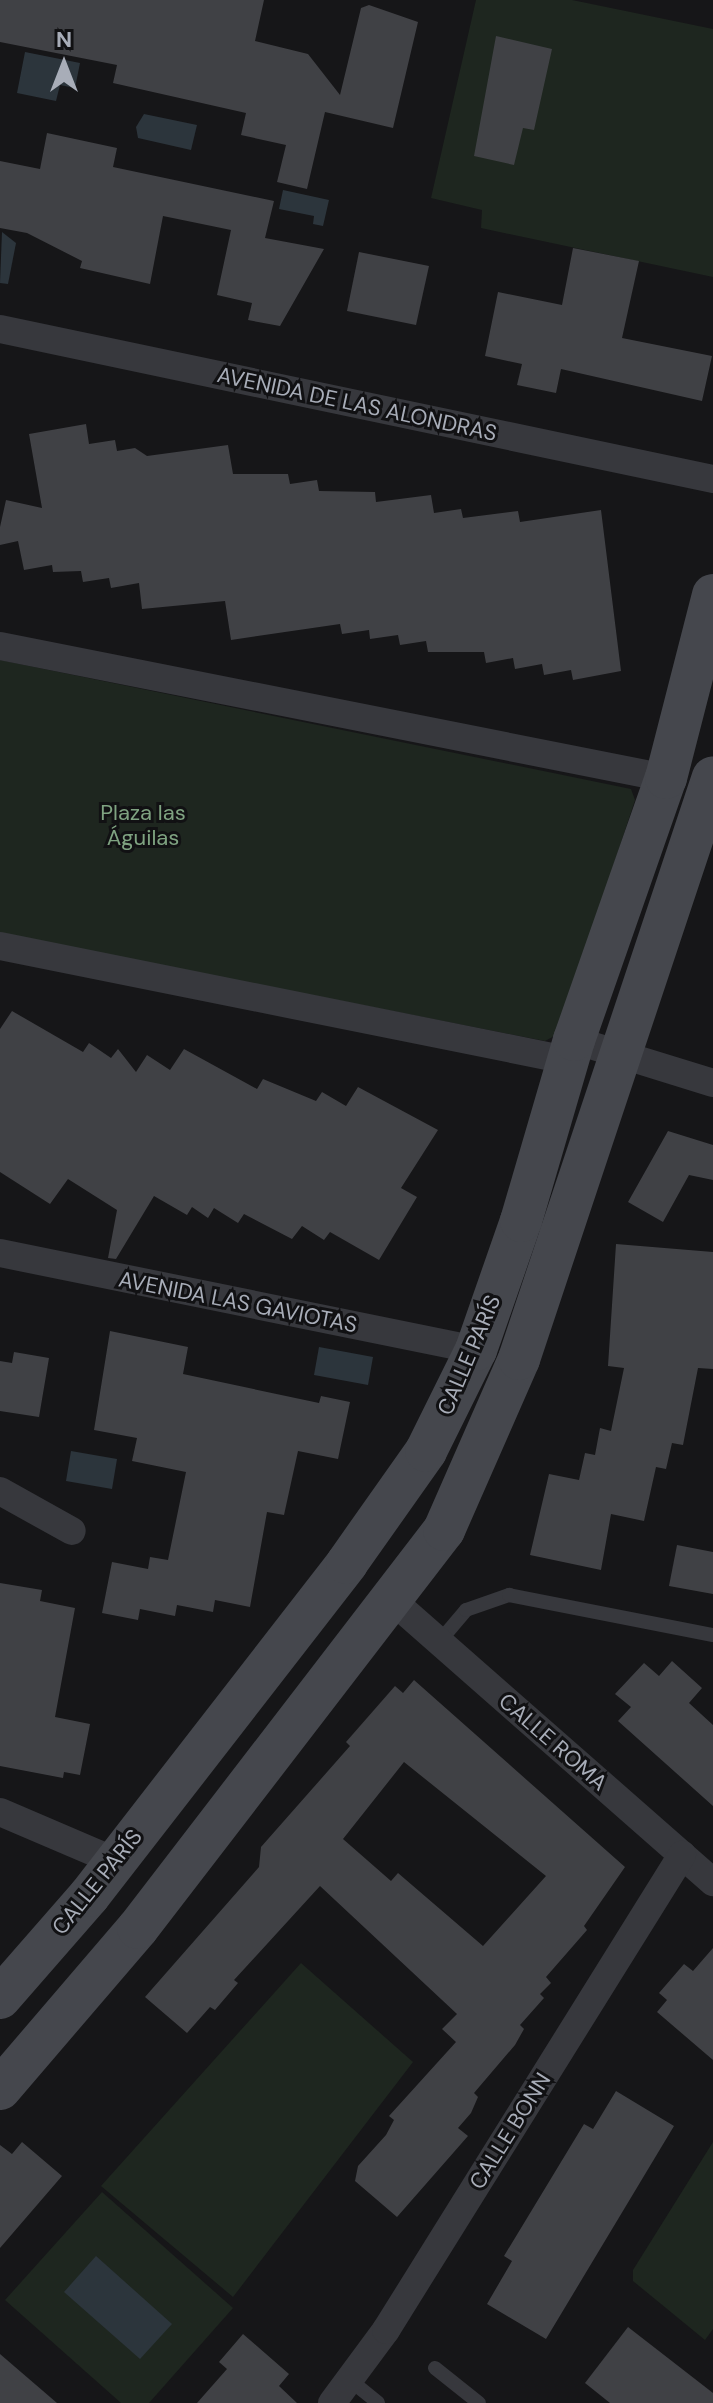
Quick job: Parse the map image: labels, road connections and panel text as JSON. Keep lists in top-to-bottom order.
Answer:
{
  "streets": {
    "main road": ["CALLE PARÍS"],
    "street": [
      "AVENIDA DE LAS ALONDRAS",
      "AVENIDA LAS GAVIOTAS",
      "CALLE ROMA",
      "CALLE BONN"
    ]
  },
  "crossings": [
    ["AVENIDA LAS GAVIOTAS", "CALLE PARÍS"],
    ["CALLE PARÍS", "CALLE ROMA"],
    ["CALLE ROMA", "CALLE BONN"]
  ],
  "parks": ["Plaza las Águilas"],
  "north": "top"
}
